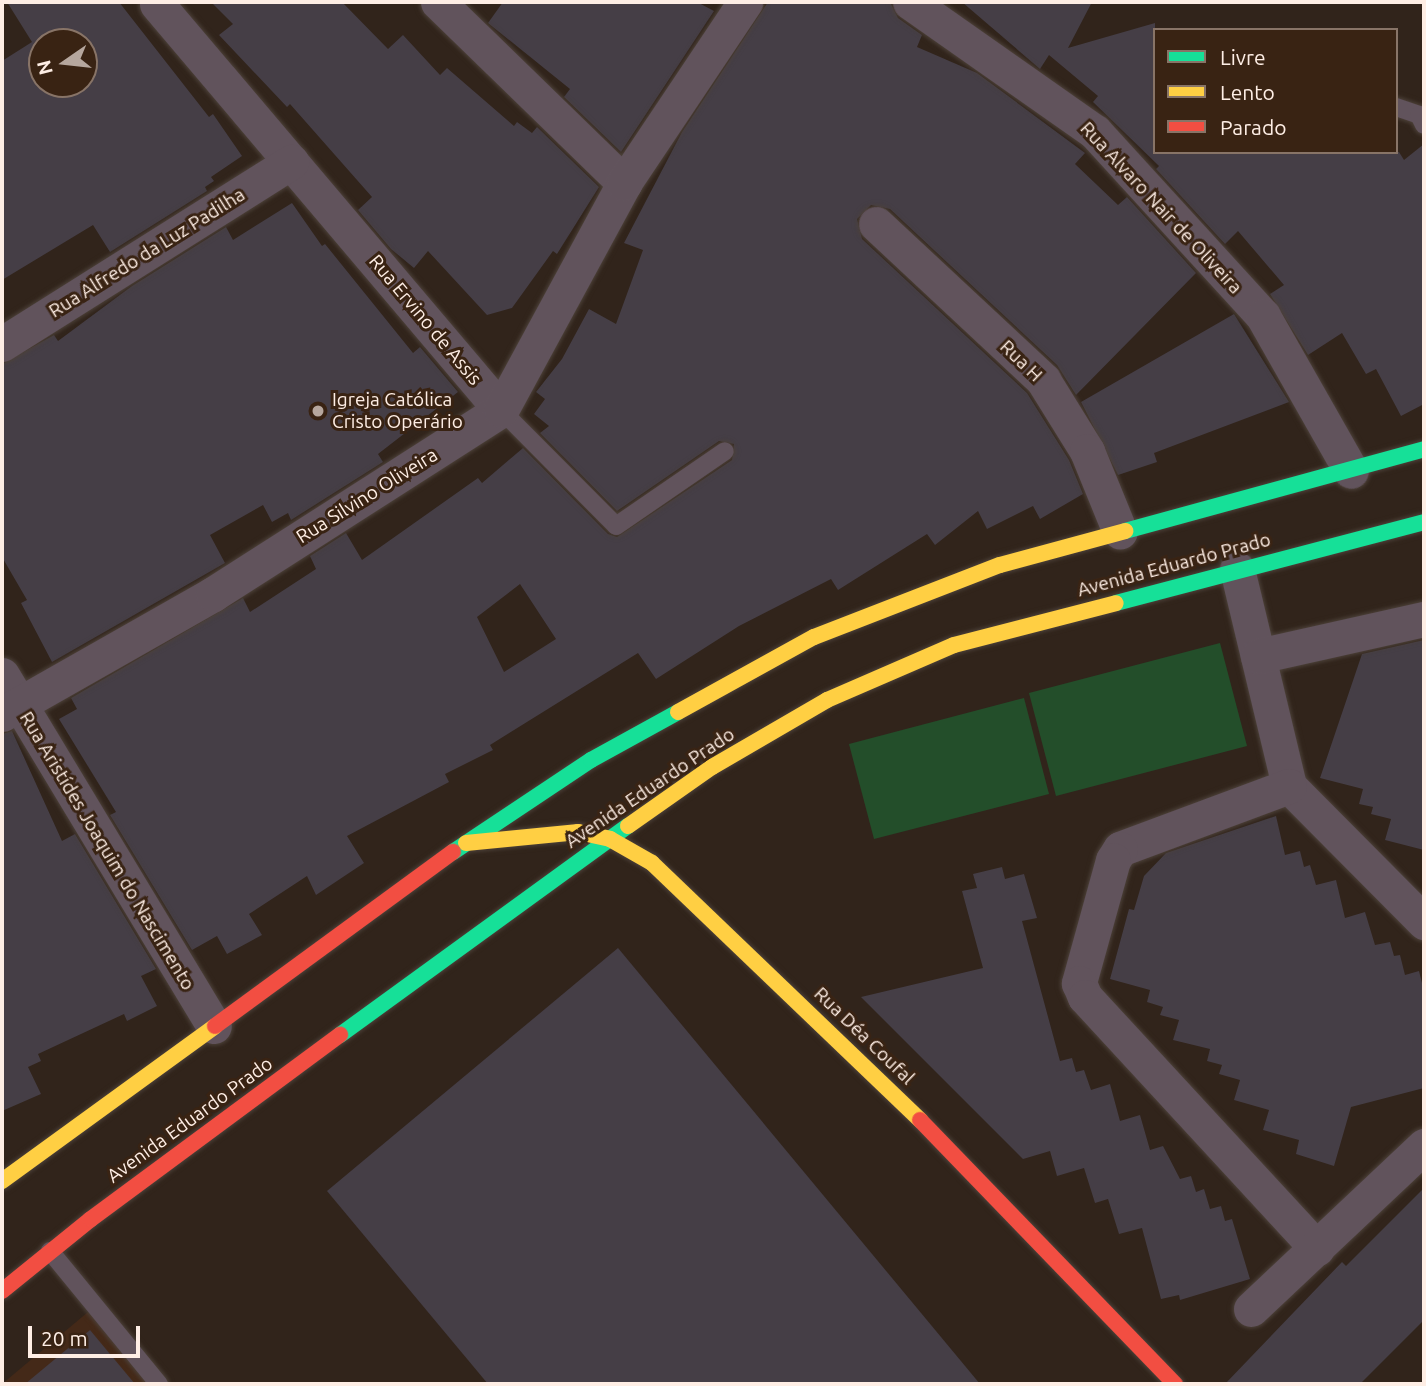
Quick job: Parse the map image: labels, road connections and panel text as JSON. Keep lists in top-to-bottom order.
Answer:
{
  "streets": {
    "main road": ["Avenida Eduardo Prado", "Rua Déa Coufal"],
    "street": [
      "Rua Alvaro Nair de Oliveira",
      "Rua Alfredo da Luz Padilha",
      "Rua Ervino de Assis",
      "Rua H",
      "Rua Silvino Oliveira",
      "Rua Aristídes Joaquim do Nascimento"
    ]
  },
  "crossings": [
    ["Rua Alfredo da Luz Padilha", "Rua Ervino de Assis"],
    ["Rua Ervino de Assis", "Rua Silvino Oliveira"],
    ["Rua Silvino Oliveira", "Rua Aristídes Joaquim do Nascimento"],
    ["Avenida Eduardo Prado", "Rua Déa Coufal"]
  ],
  "places": ["Igreja Católica Cristo Operário"],
  "legend": ["Livre", "Lento", "Parado"],
  "scale_bar": "20 m",
  "north": "left"
}
